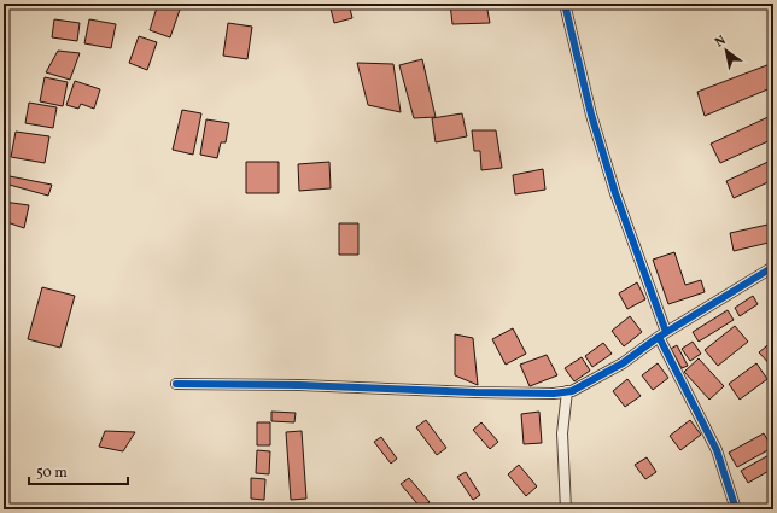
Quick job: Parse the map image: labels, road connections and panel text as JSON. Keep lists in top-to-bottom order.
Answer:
{
  "scale_bar": "50 m",
  "north": "top left"
}
